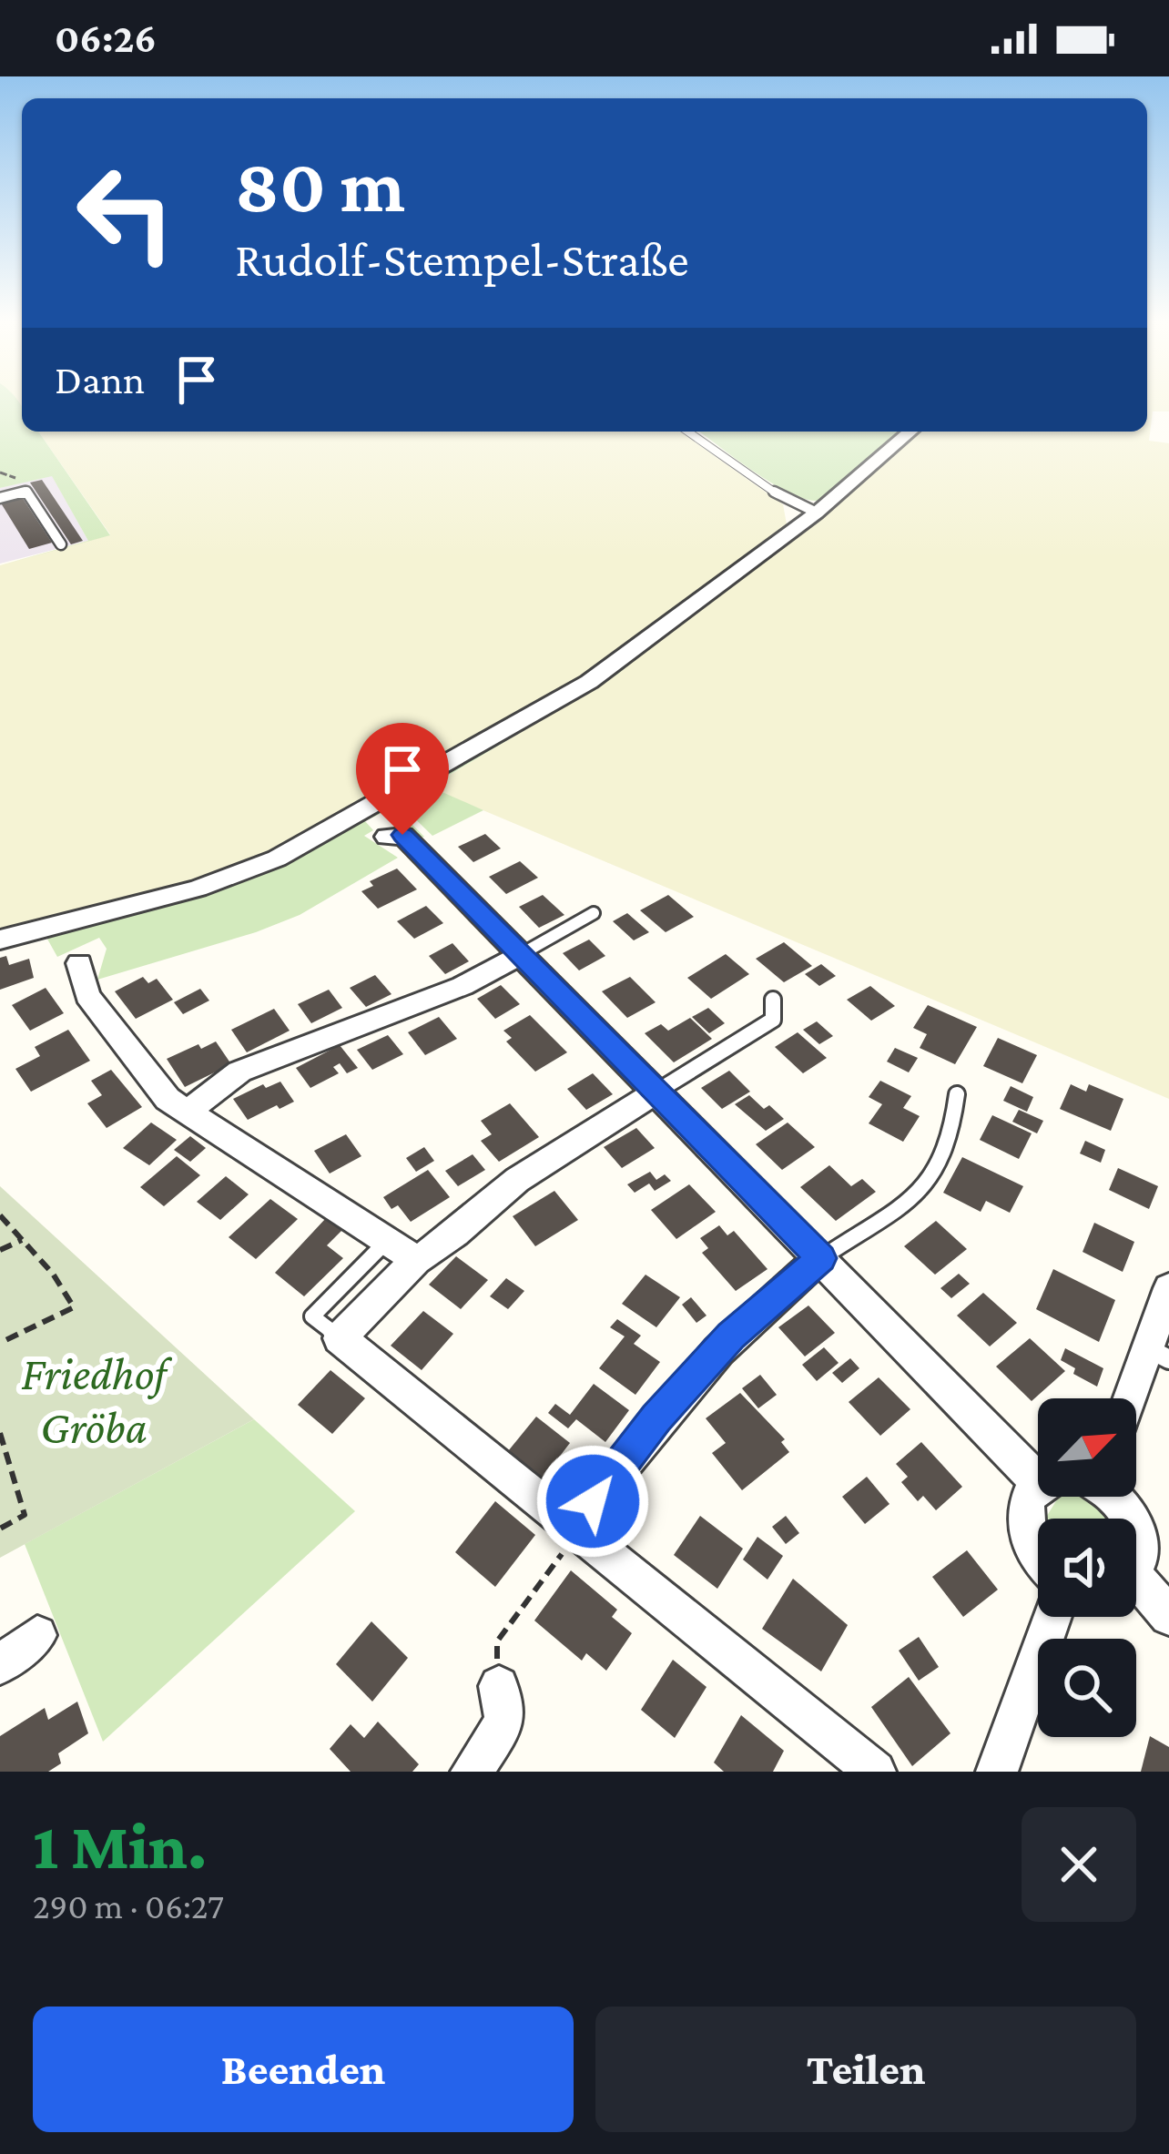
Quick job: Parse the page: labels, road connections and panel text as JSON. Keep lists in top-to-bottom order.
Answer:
{
  "parks": ["Friedhof Gröba"],
  "north": "top right",
  "page": {
    "status": "06:26",
    "turn": ["80 m", "Rudolf-Stempel-Straße"],
    "then": "Dann",
    "heading": ["1 Min.", "290 m · 06:27"],
    "buttons": ["Beenden", "Teilen"]
  }
}
